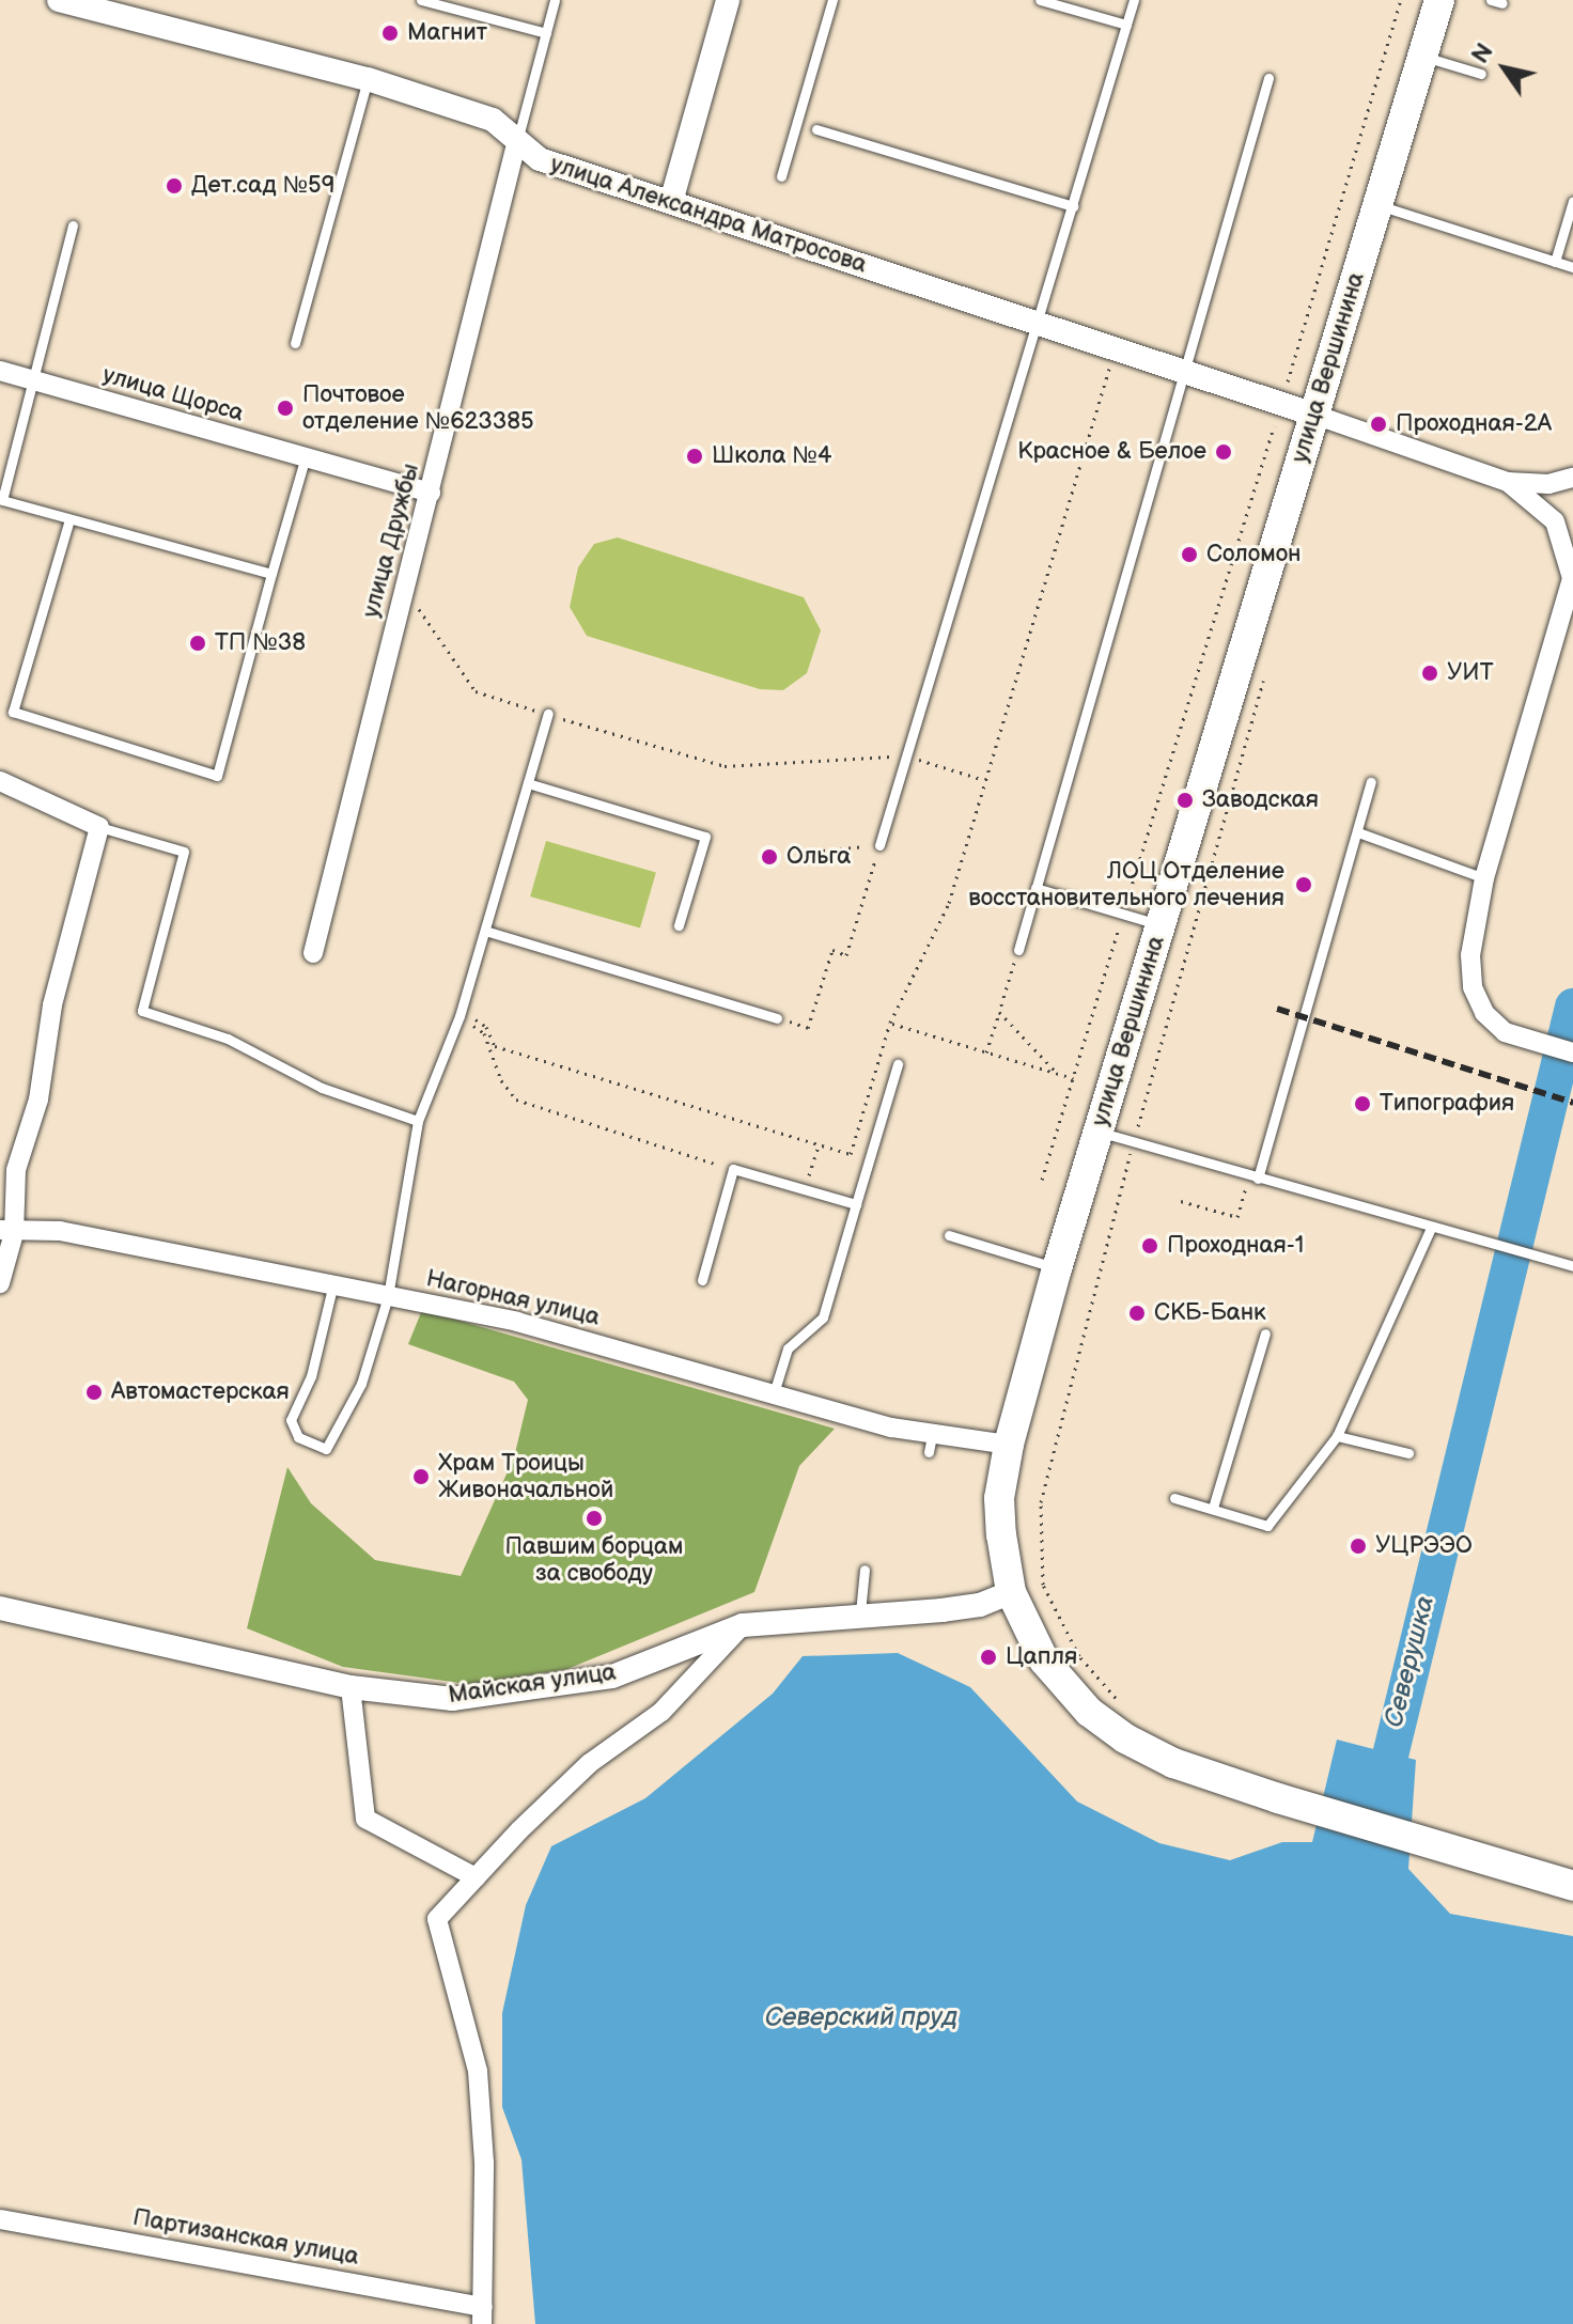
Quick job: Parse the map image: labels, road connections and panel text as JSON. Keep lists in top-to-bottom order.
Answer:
{
  "streets": {
    "main road": ["улица Вершинина"],
    "street": [
      "улица Александра Матросова",
      "улица Щорса",
      "улица Дружбы",
      "Нагорная улица",
      "Майская улица",
      "Партизанская улица"
    ]
  },
  "crossings": [
    ["улица Александра Матросова", "улица Вершинина"],
    ["улица Александра Матросова", "улица Дружбы"],
    ["улица Вершинина", "Нагорная улица"],
    ["улица Вершинина", "Майская улица"],
    ["улица Щорса", "улица Дружбы"]
  ],
  "water": ["Северушка", "Северский пруд"],
  "places": [
    "Магнит",
    "Дет.сад №59",
    "Почтовое отделение №623385",
    "Проходная-2А",
    "Красное & Белое",
    "Школа №4",
    "Соломон",
    "ТП №38",
    "УИТ",
    "Заводская",
    "Ольга",
    "ЛОЦ Отделение восстановительного лечения",
    "Типография",
    "Проходная-1",
    "СКБ-Банк",
    "Автомастерская",
    "Храм Троицы Живоначальной",
    "Павшим борцам за свободу",
    "УЦРЭЭО",
    "Цапля"
  ],
  "north": "top left"
}
